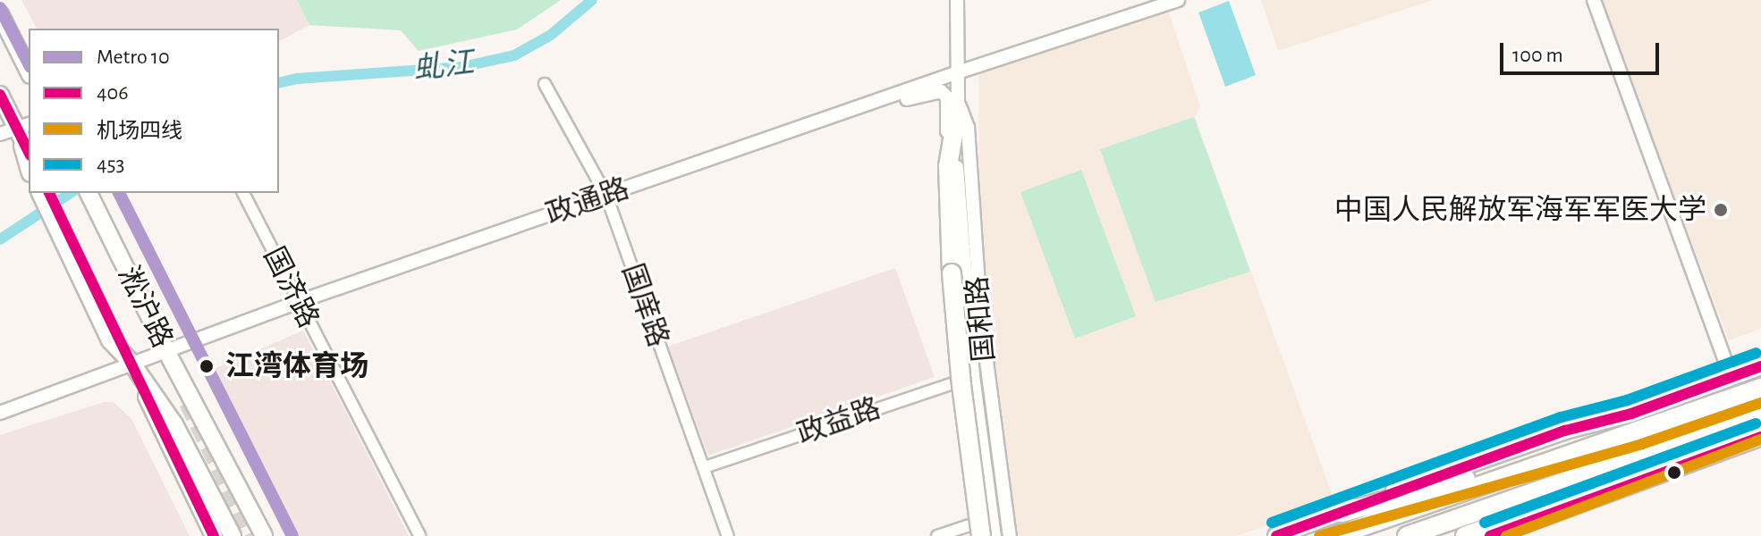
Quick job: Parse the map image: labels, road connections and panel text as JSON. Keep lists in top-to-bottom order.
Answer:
{
  "streets": {
    "main road": ["淞沪路"],
    "street": [
      "政通路",
      "国济路",
      "国庠路",
      "国和路",
      "政益路"
    ]
  },
  "crossings": [
    ["政通路", "国济路"],
    ["政通路", "国庠路"],
    ["政通路", "淞沪路"],
    ["政通路", "国和路"],
    ["国庠路", "政益路"],
    ["国和路", "政益路"]
  ],
  "water": ["虬江"],
  "places": ["中国人民解放军海军军医大学", "江湾体育场"],
  "lines": [
    "metro line 10",
    "transit line 406",
    "transit line 453",
    "transit line 机场四线"
  ],
  "legend": [
    "Metro 10",
    "406",
    "机场四线",
    "453"
  ],
  "scale_bar": "100 m"
}
